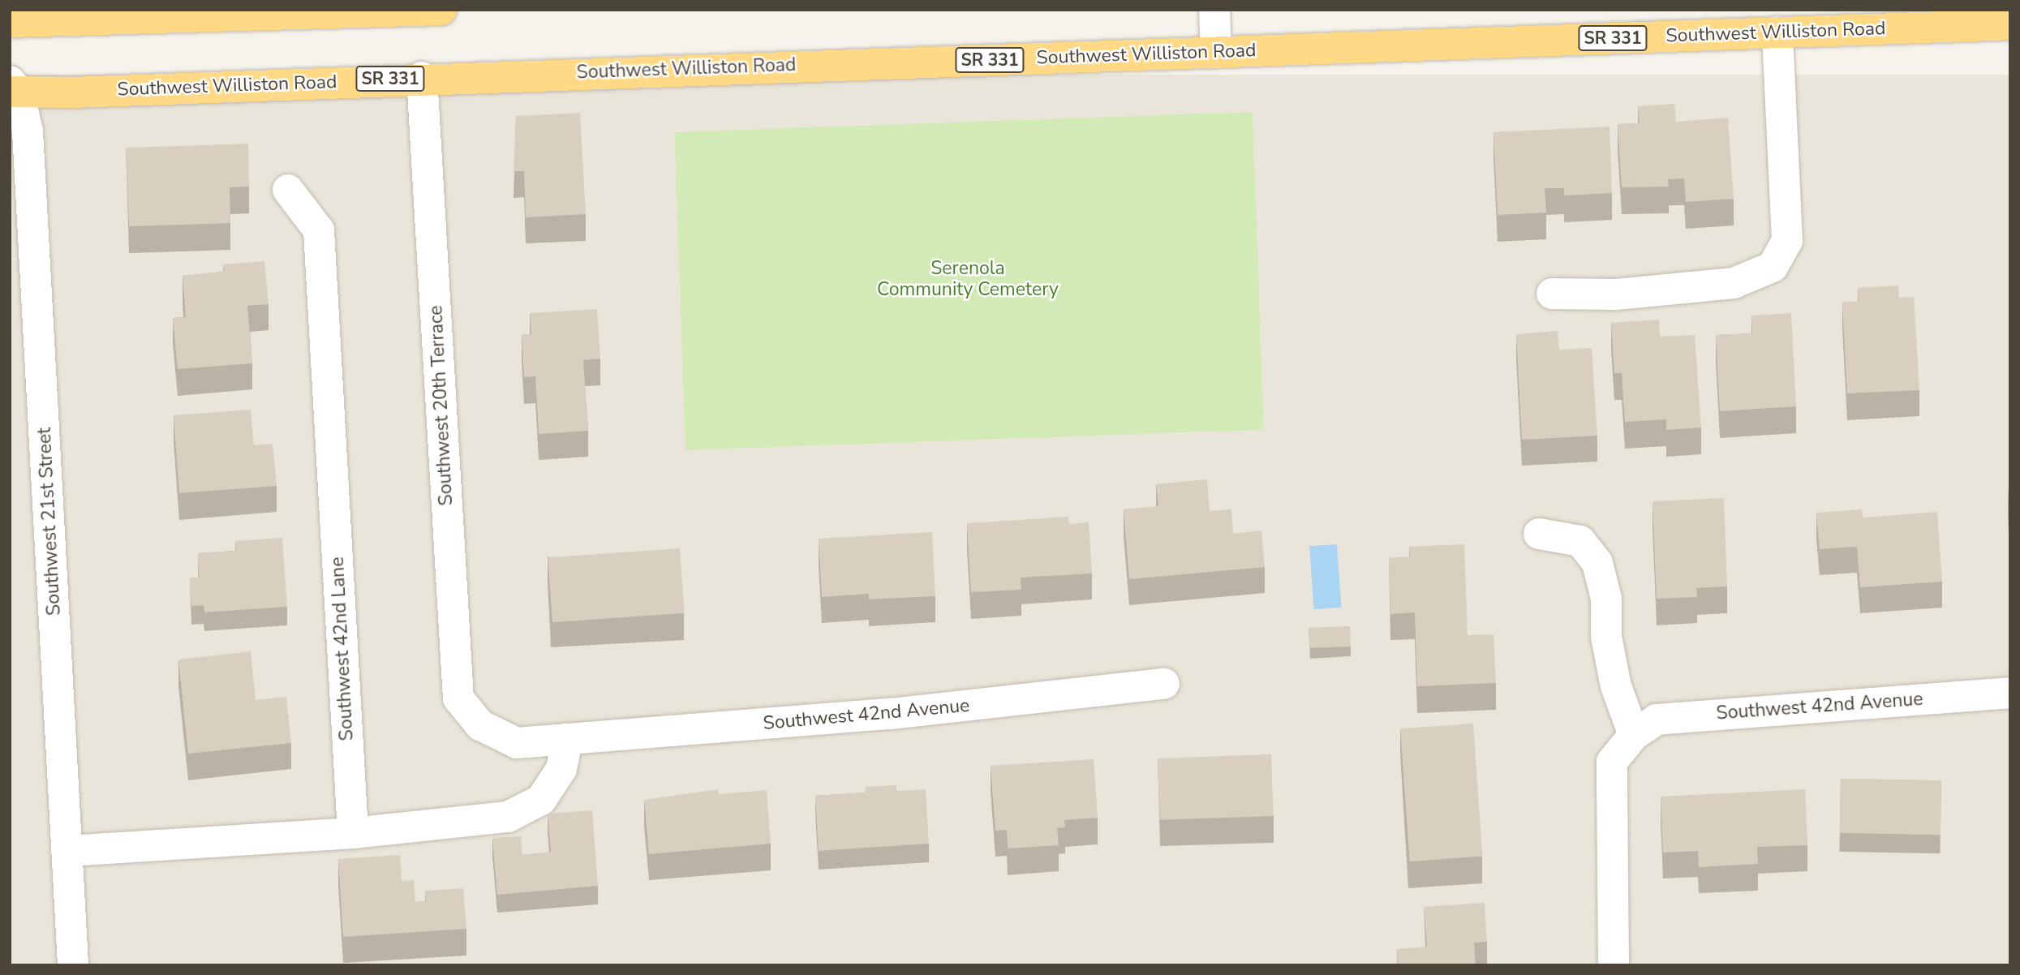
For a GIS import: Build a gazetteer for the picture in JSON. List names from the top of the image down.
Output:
{
  "streets": {
    "highway": ["Southwest Williston Road", "SR 331"],
    "street": [
      "Southwest 20th Terrace",
      "Southwest 21st Street",
      "Southwest 42nd Lane",
      "Southwest 42nd Avenue"
    ]
  },
  "crossings": [
    ["Southwest Williston Road", "Southwest 20th Terrace"],
    ["Southwest Williston Road", "Southwest 21st Street"],
    ["Southwest 20th Terrace", "Southwest 42nd Avenue"]
  ],
  "parks": ["Serenola Community Cemetery"]
}
